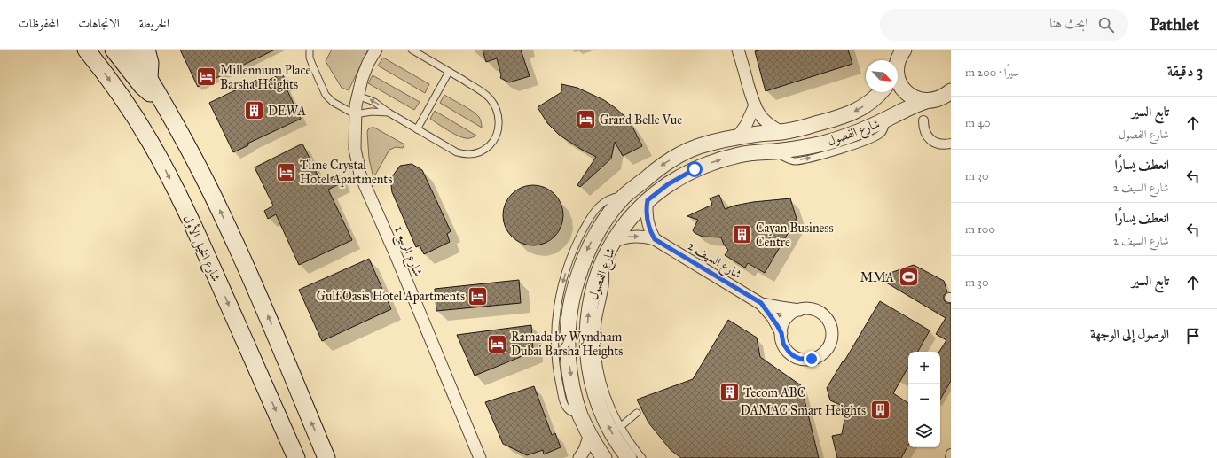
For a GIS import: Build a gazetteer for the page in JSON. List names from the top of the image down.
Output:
{
  "streets": {
    "main road": ["شارع الخيل الأول"],
    "street": ["شارع الفصول", "شارع الربيع 1", "شارع السيف 2"]
  },
  "crossings": [
    ["شارع الفصول", "شارع السيف 2"]
  ],
  "places": {
    "hotel": [
      "Millennium Place Barsha Heights",
      "Grand Belle Vue",
      "Time Crystal Hotel Apartments",
      "Gulf Oasis Hotel Apartments",
      "Ramada by Wyndham Dubai Barsha Heights"
    ],
    "building": [
      "DEWA",
      "Cayan Business Centre",
      "Tecom ABC",
      "DAMAC Smart Heights"
    ],
    "sports": ["MMA"]
  },
  "north": "bottom right",
  "page": {
    "header": "Pathlet",
    "search": "ابحث هنا",
    "nav": ["الخريطة", "الاتجاهات", "المحفوظات"],
    "heading": ["3 دقيقة", "سيرًا · 200 m"],
    "list": [
      ["تابع السير", "شارع الفصول", "40 m"],
      ["انعطف يسارًا", "شارع السيف 2", "30 m"],
      ["انعطف يسارًا", "شارع السيف 2", "100 m"],
      ["تابع السير", "30 m"],
      "الوصول إلى الوجهة"
    ],
    "map_buttons": ["+", "−"]
  }
}
